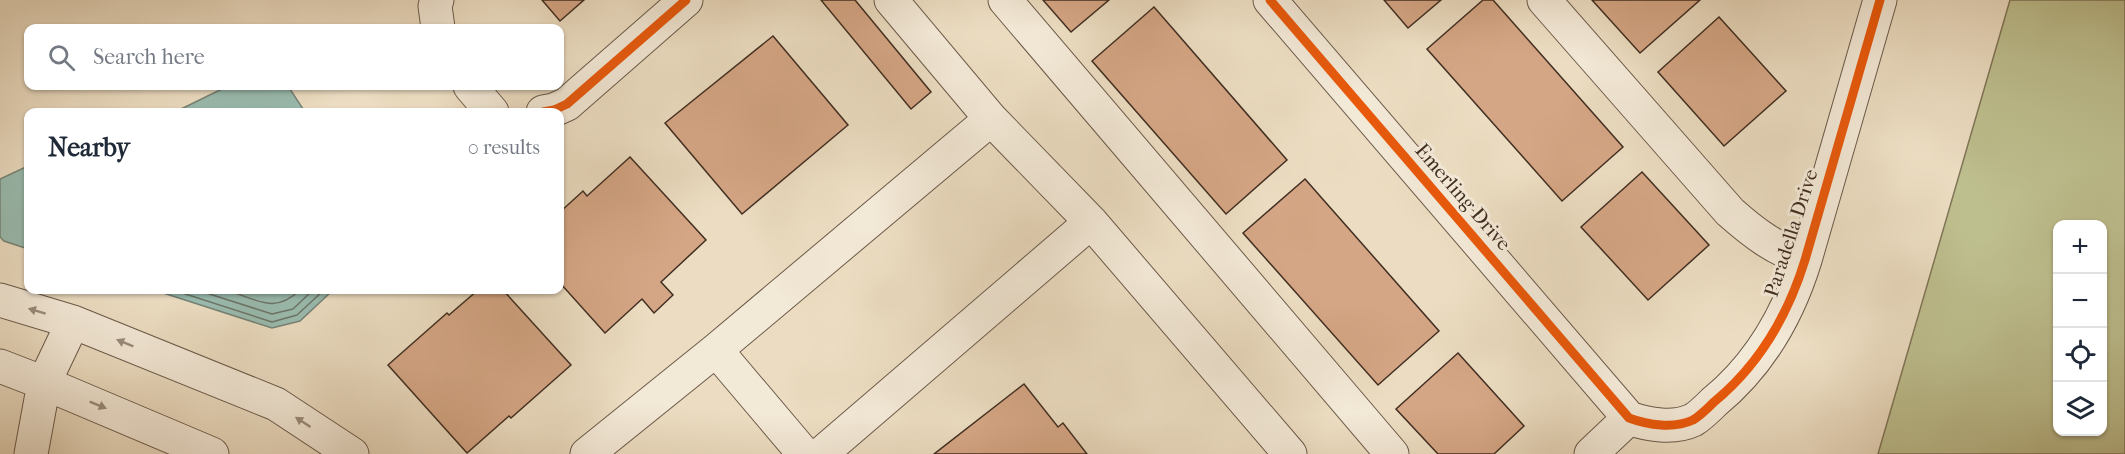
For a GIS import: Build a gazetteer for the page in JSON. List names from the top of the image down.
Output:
{
  "streets": {
    "street": ["Emerling Drive", "Paradella Drive"]
  },
  "crossings": [
    ["Emerling Drive", "Paradella Drive"]
  ],
  "page": {
    "search": "Search here",
    "heading": ["Nearby", "0 results"],
    "map_buttons": ["+", "−"]
  }
}
